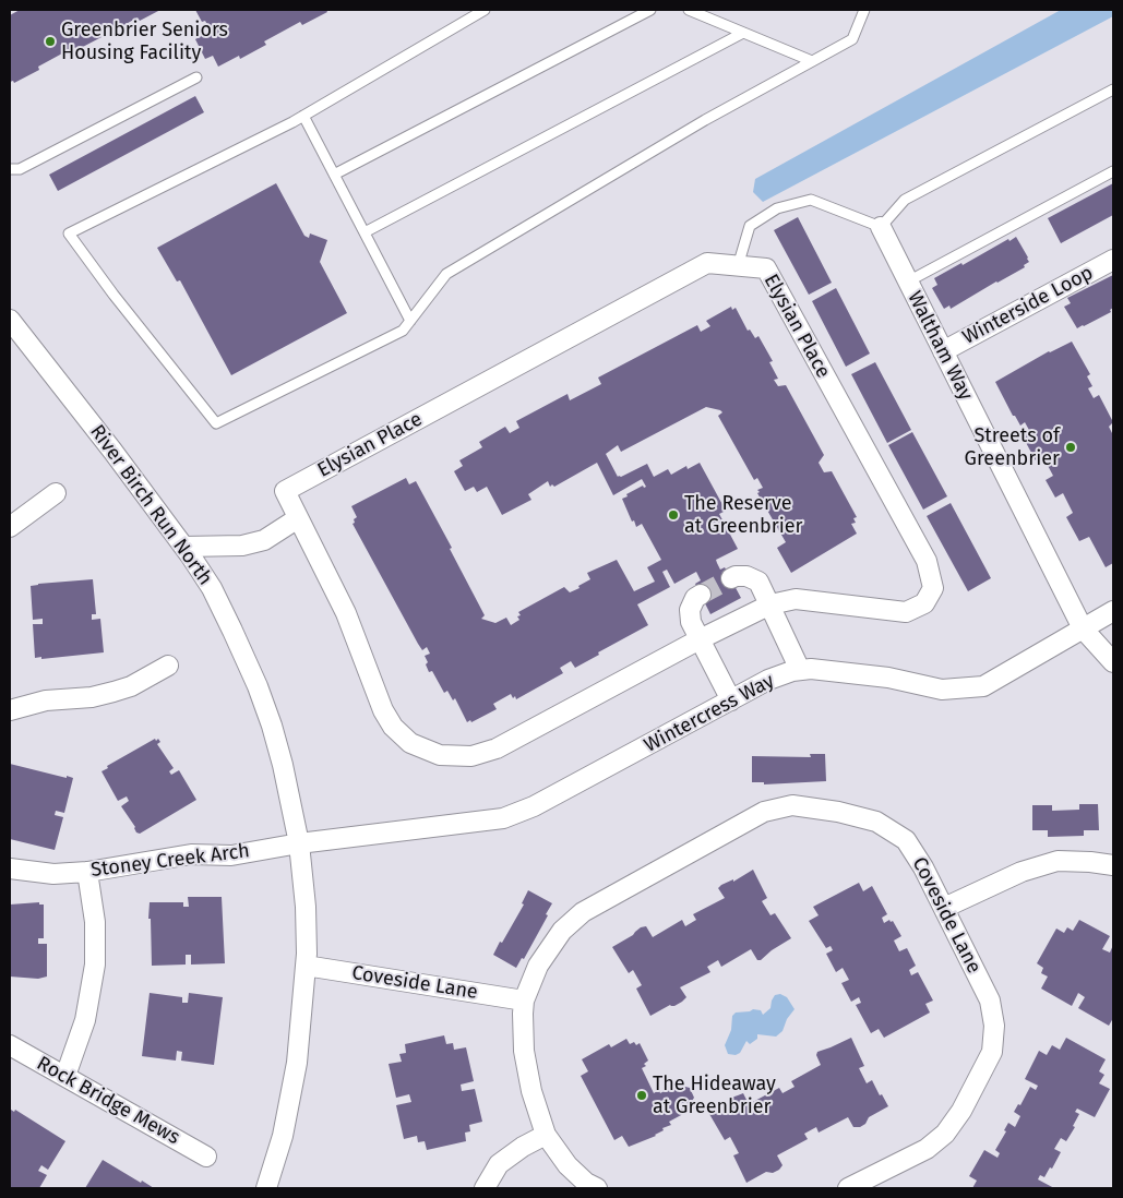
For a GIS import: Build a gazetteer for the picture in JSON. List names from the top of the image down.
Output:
{
  "streets": {
    "street": [
      "Winterside Loop",
      "Elysian Place",
      "Waltham Way",
      "River Birch Run North",
      "Wintercress Way",
      "Stoney Creek Arch",
      "Coveside Lane",
      "Rock Bridge Mews"
    ]
  },
  "crossings": [
    ["Winterside Loop", "Waltham Way"],
    ["Waltham Way", "Wintercress Way"],
    ["River Birch Run North", "Wintercress Way"],
    ["River Birch Run North", "Stoney Creek Arch"],
    ["River Birch Run North", "Coveside Lane"],
    ["Wintercress Way", "Stoney Creek Arch"]
  ],
  "places": [
    "Greenbrier Seniors Housing Facility",
    "Streets of Greenbrier",
    "The Reserve at Greenbrier",
    "The Hideaway at Greenbrier"
  ]
}
